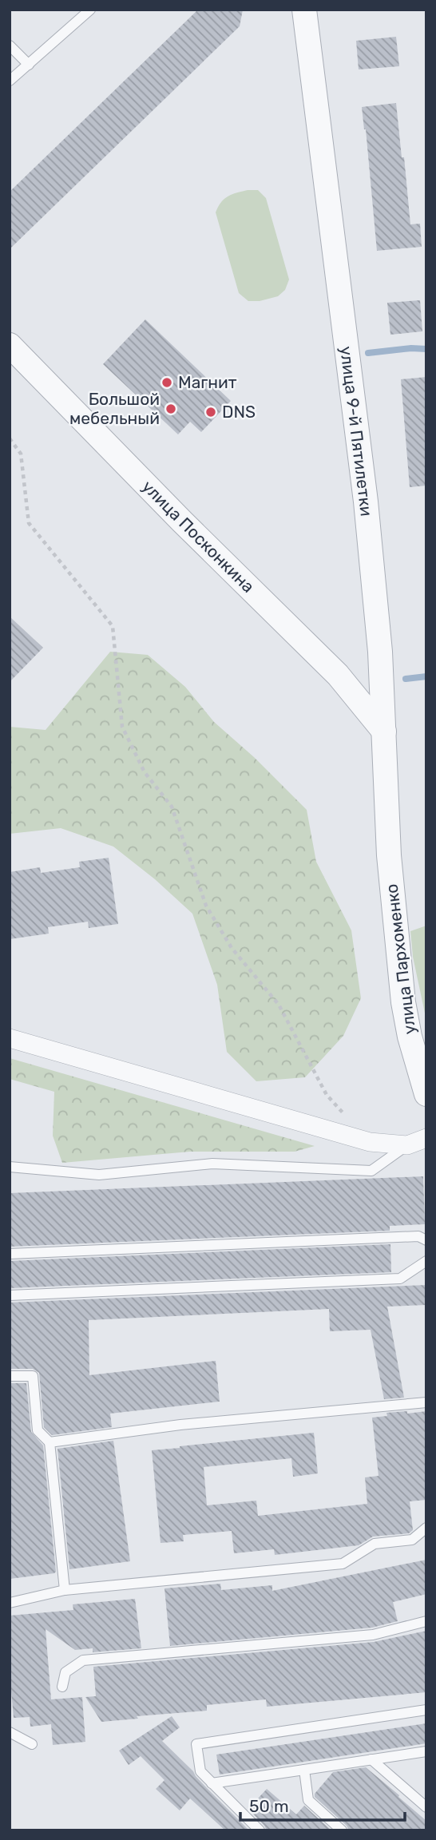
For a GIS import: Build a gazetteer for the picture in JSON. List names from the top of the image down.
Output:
{
  "streets": {
    "street": ["улица 9-й Пятилетки", "улица Посконкина", "улица Пархоменко"]
  },
  "crossings": [
    ["улица 9-й Пятилетки", "улица Посконкина"],
    ["улица 9-й Пятилетки", "улица Пархоменко"]
  ],
  "places": ["Магнит", "Большой мебельный", "DNS"],
  "scale_bar": "50 m"
}
